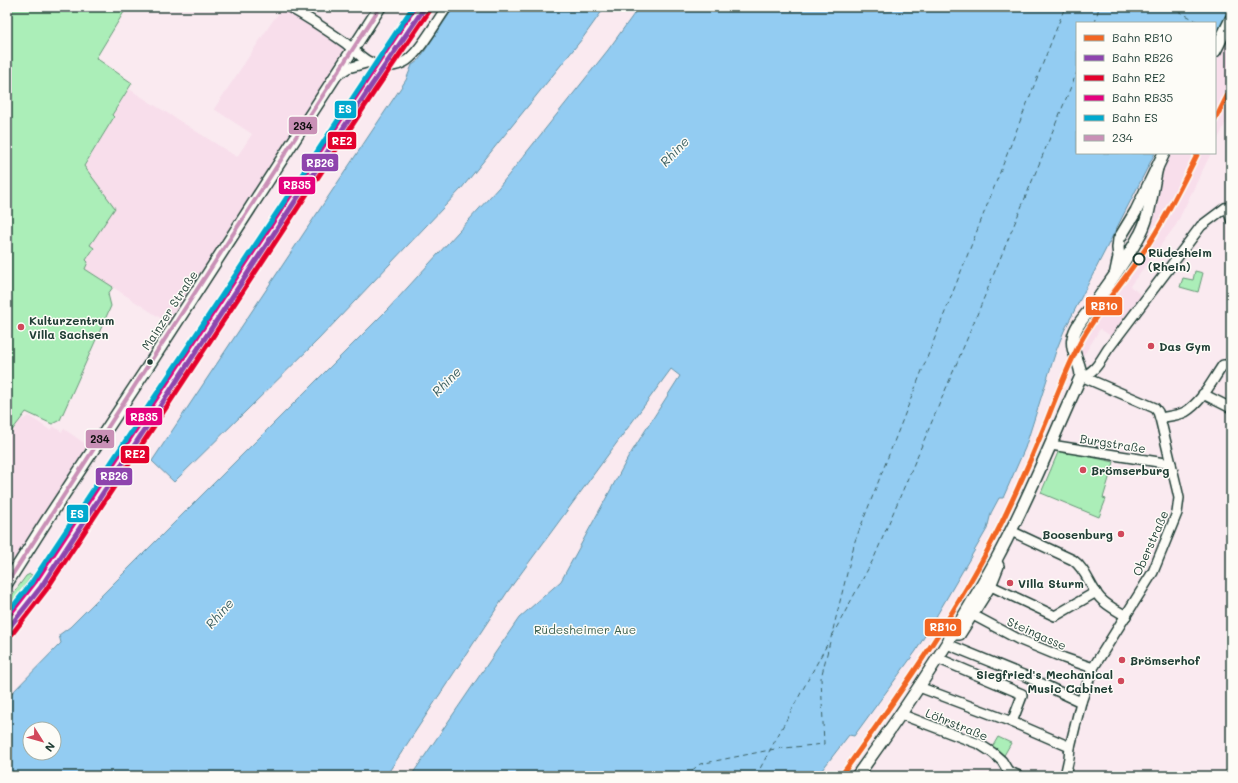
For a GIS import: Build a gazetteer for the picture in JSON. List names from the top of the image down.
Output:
{
  "streets": {
    "main road": ["Mainzer Straße"],
    "street": [
      "Burgstraße",
      "Oberstraße",
      "Steingasse",
      "Löhrstraße"
    ]
  },
  "crossings": [
    ["Burgstraße", "Oberstraße"],
    ["Oberstraße", "Steingasse"]
  ],
  "water": ["Rhine"],
  "parks": ["Rüdesheimer Aue"],
  "places": [
    "Rüdesheim (Rhein)",
    "Kulturzentrum Villa Sachsen",
    "Das Gym",
    "Brömserburg",
    "Boosenburg",
    "Villa Sturm",
    "Brömserhof",
    "Siegfried's Mechanical Music Cabinet"
  ],
  "lines": [
    "rail line RB26",
    "rail line RB35",
    "rail line ES",
    "transit line 234",
    "rail line RE2",
    "rail line RB10"
  ],
  "legend": [
    "Bahn RB10",
    "Bahn RB26",
    "Bahn RE2",
    "Bahn RB35",
    "Bahn ES",
    "234"
  ],
  "north": "bottom right"
}
